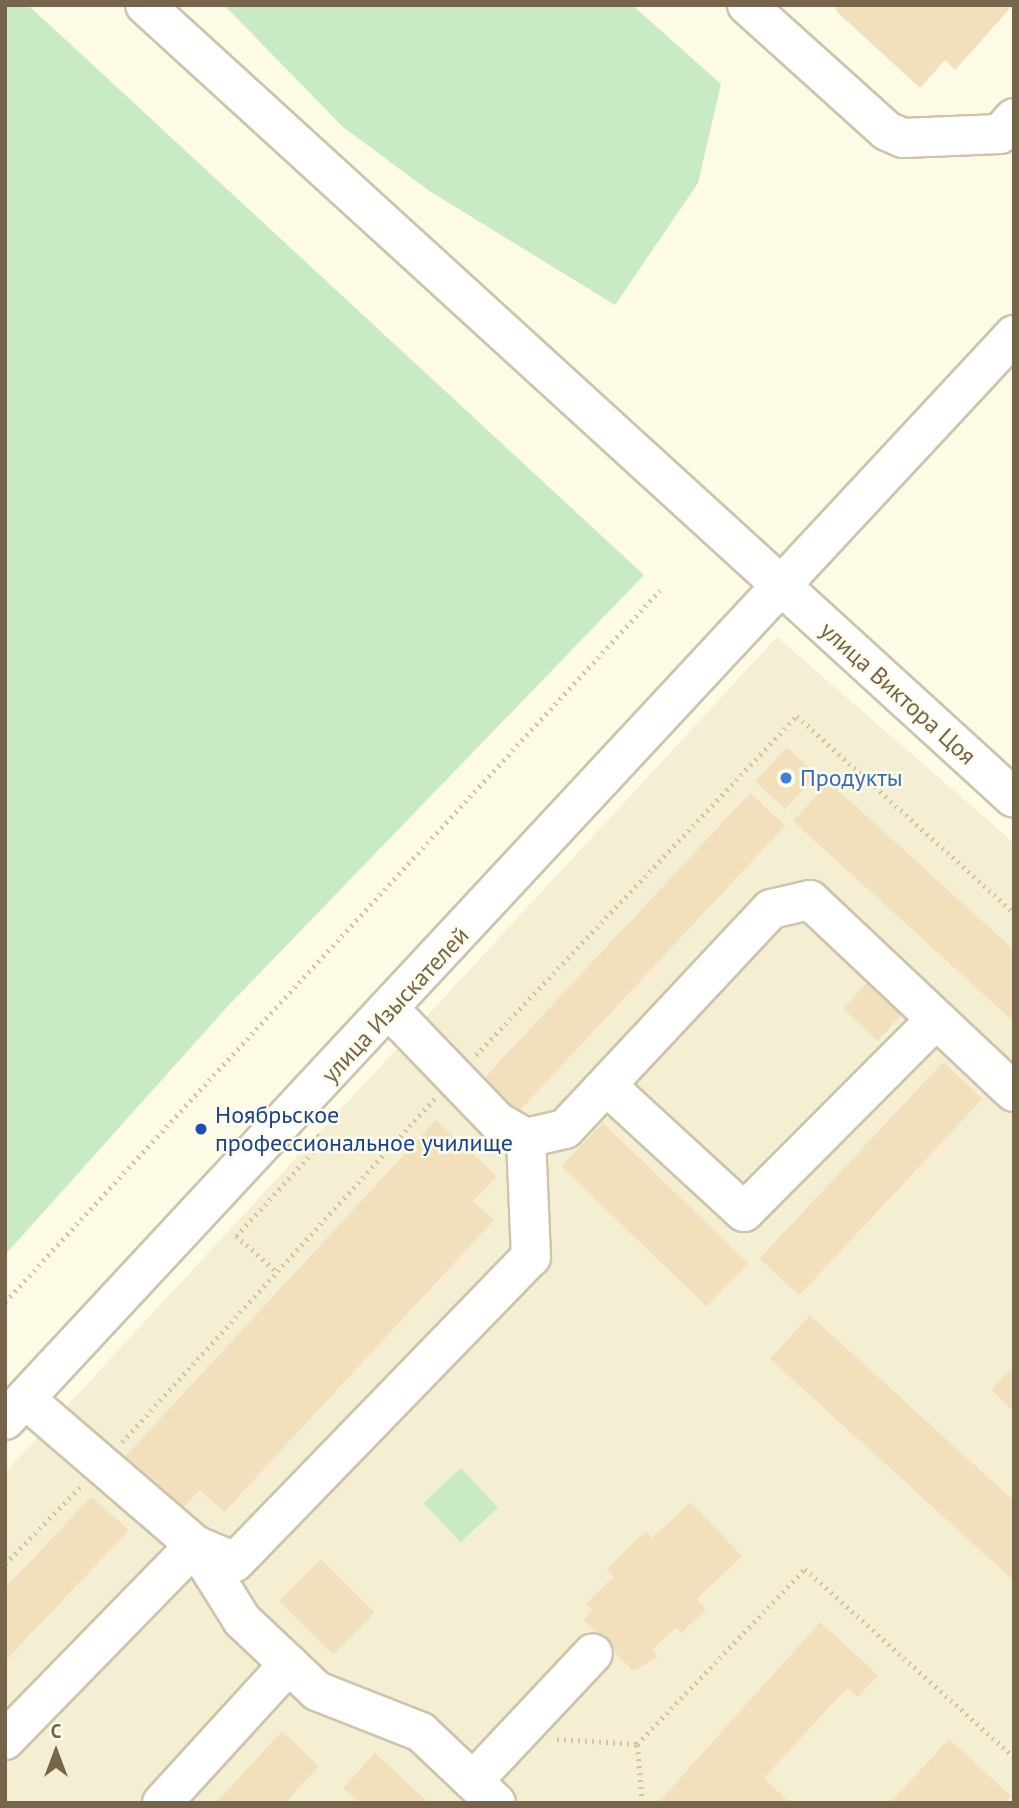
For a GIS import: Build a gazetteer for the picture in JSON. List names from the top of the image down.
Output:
{
  "streets": {
    "street": ["улица Виктора Цоя", "улица Изыскателей"]
  },
  "crossings": [
    ["улица Виктора Цоя", "улица Изыскателей"]
  ],
  "places": ["Продукты", "Ноябрьское профессиональное училище"],
  "north": "top"
}
